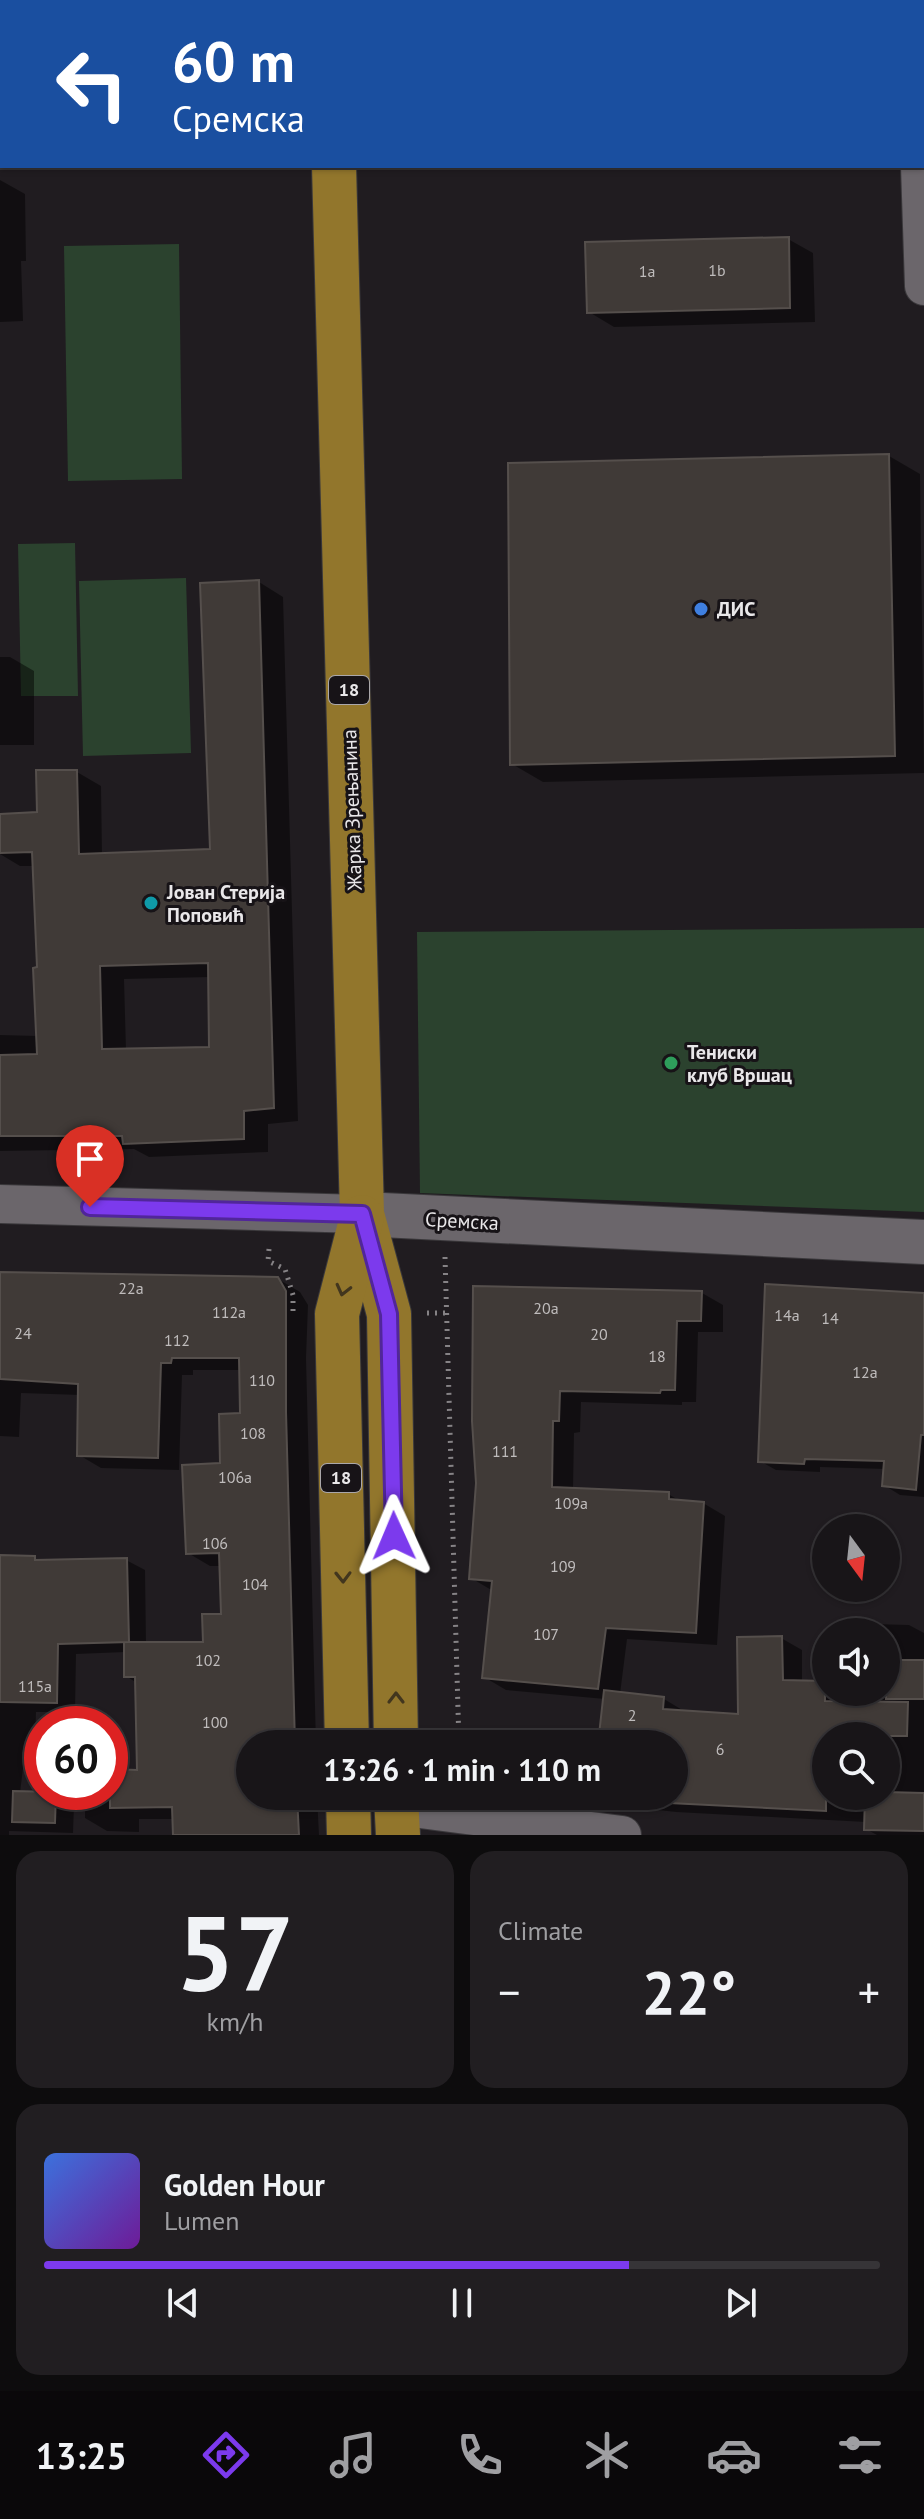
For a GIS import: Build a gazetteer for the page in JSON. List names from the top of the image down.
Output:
{
  "streets": {
    "main road": ["18", "Жарка Зрењанина"],
    "street": ["Сремска"]
  },
  "crossings": [
    ["Жарка Зрењанина", "Сремска"]
  ],
  "places": ["ДИС", "Јован Стерија Поповић", "Тениски клуб Вршац"],
  "house_numbers": [
    "1b",
    "1a",
    "22a",
    "20a",
    "112a",
    "14a",
    "14",
    "24",
    "20",
    "112",
    "18",
    "12a",
    "110",
    "108",
    "111",
    "106a",
    "109a",
    "106",
    "109",
    "104",
    "107",
    "102",
    "115a",
    "2",
    "100",
    "6"
  ],
  "north": "bottom",
  "page": {
    "turn": ["60 m", "Сремска"],
    "limit": "60",
    "trip": "13:26 · 1 min · 110 m",
    "tile": [
      ["57", "km/h"],
      "Climate"
    ],
    "heat": ["−", "22°", "+"],
    "song": ["Golden Hour", "Lumen"],
    "tabs": "13:25"
  }
}
